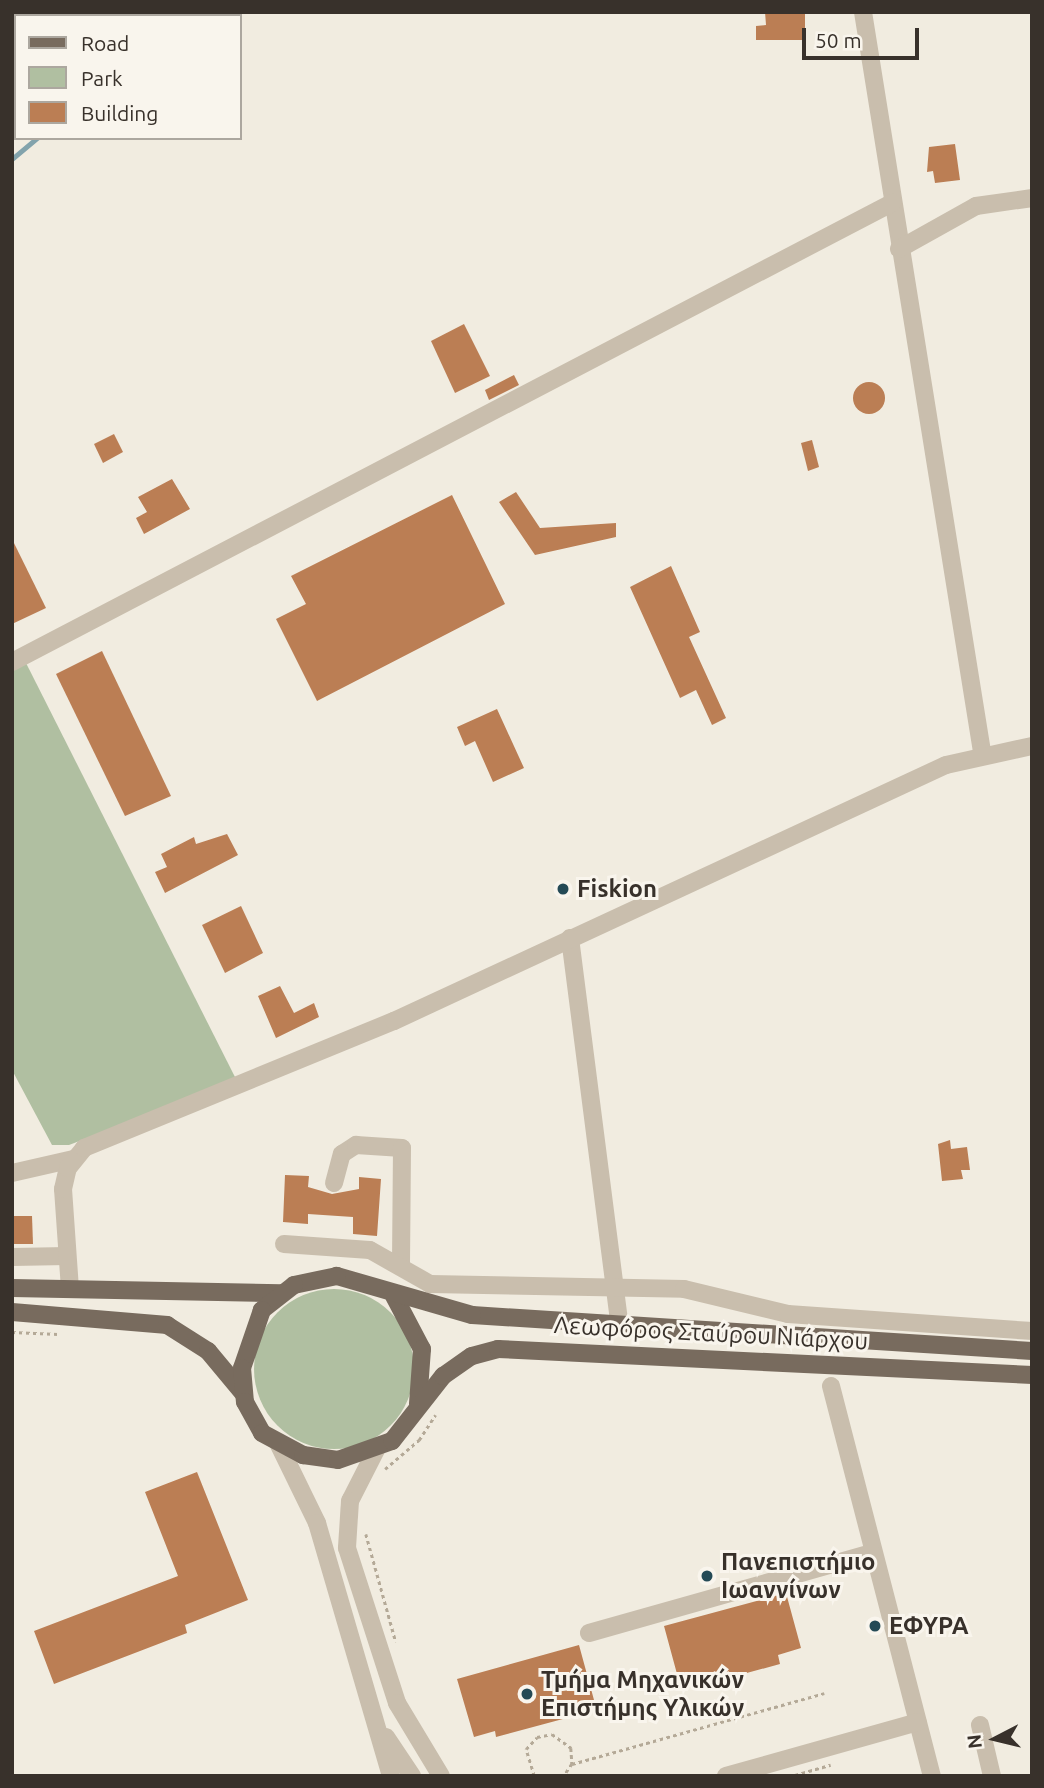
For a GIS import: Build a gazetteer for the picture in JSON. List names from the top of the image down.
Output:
{
  "streets": {
    "main road": ["Λεωφόρος Σταύρου Νιάρχου"]
  },
  "places": [
    "Fiskion",
    "Πανεπιστήμιο Ιωαννίνων",
    "ΕΦΥΡΑ",
    "Τμήμα Μηχανικών Επιστήμης Υλικών"
  ],
  "legend": ["Road", "Park", "Building"],
  "scale_bar": "50 m",
  "north": "left"
}
